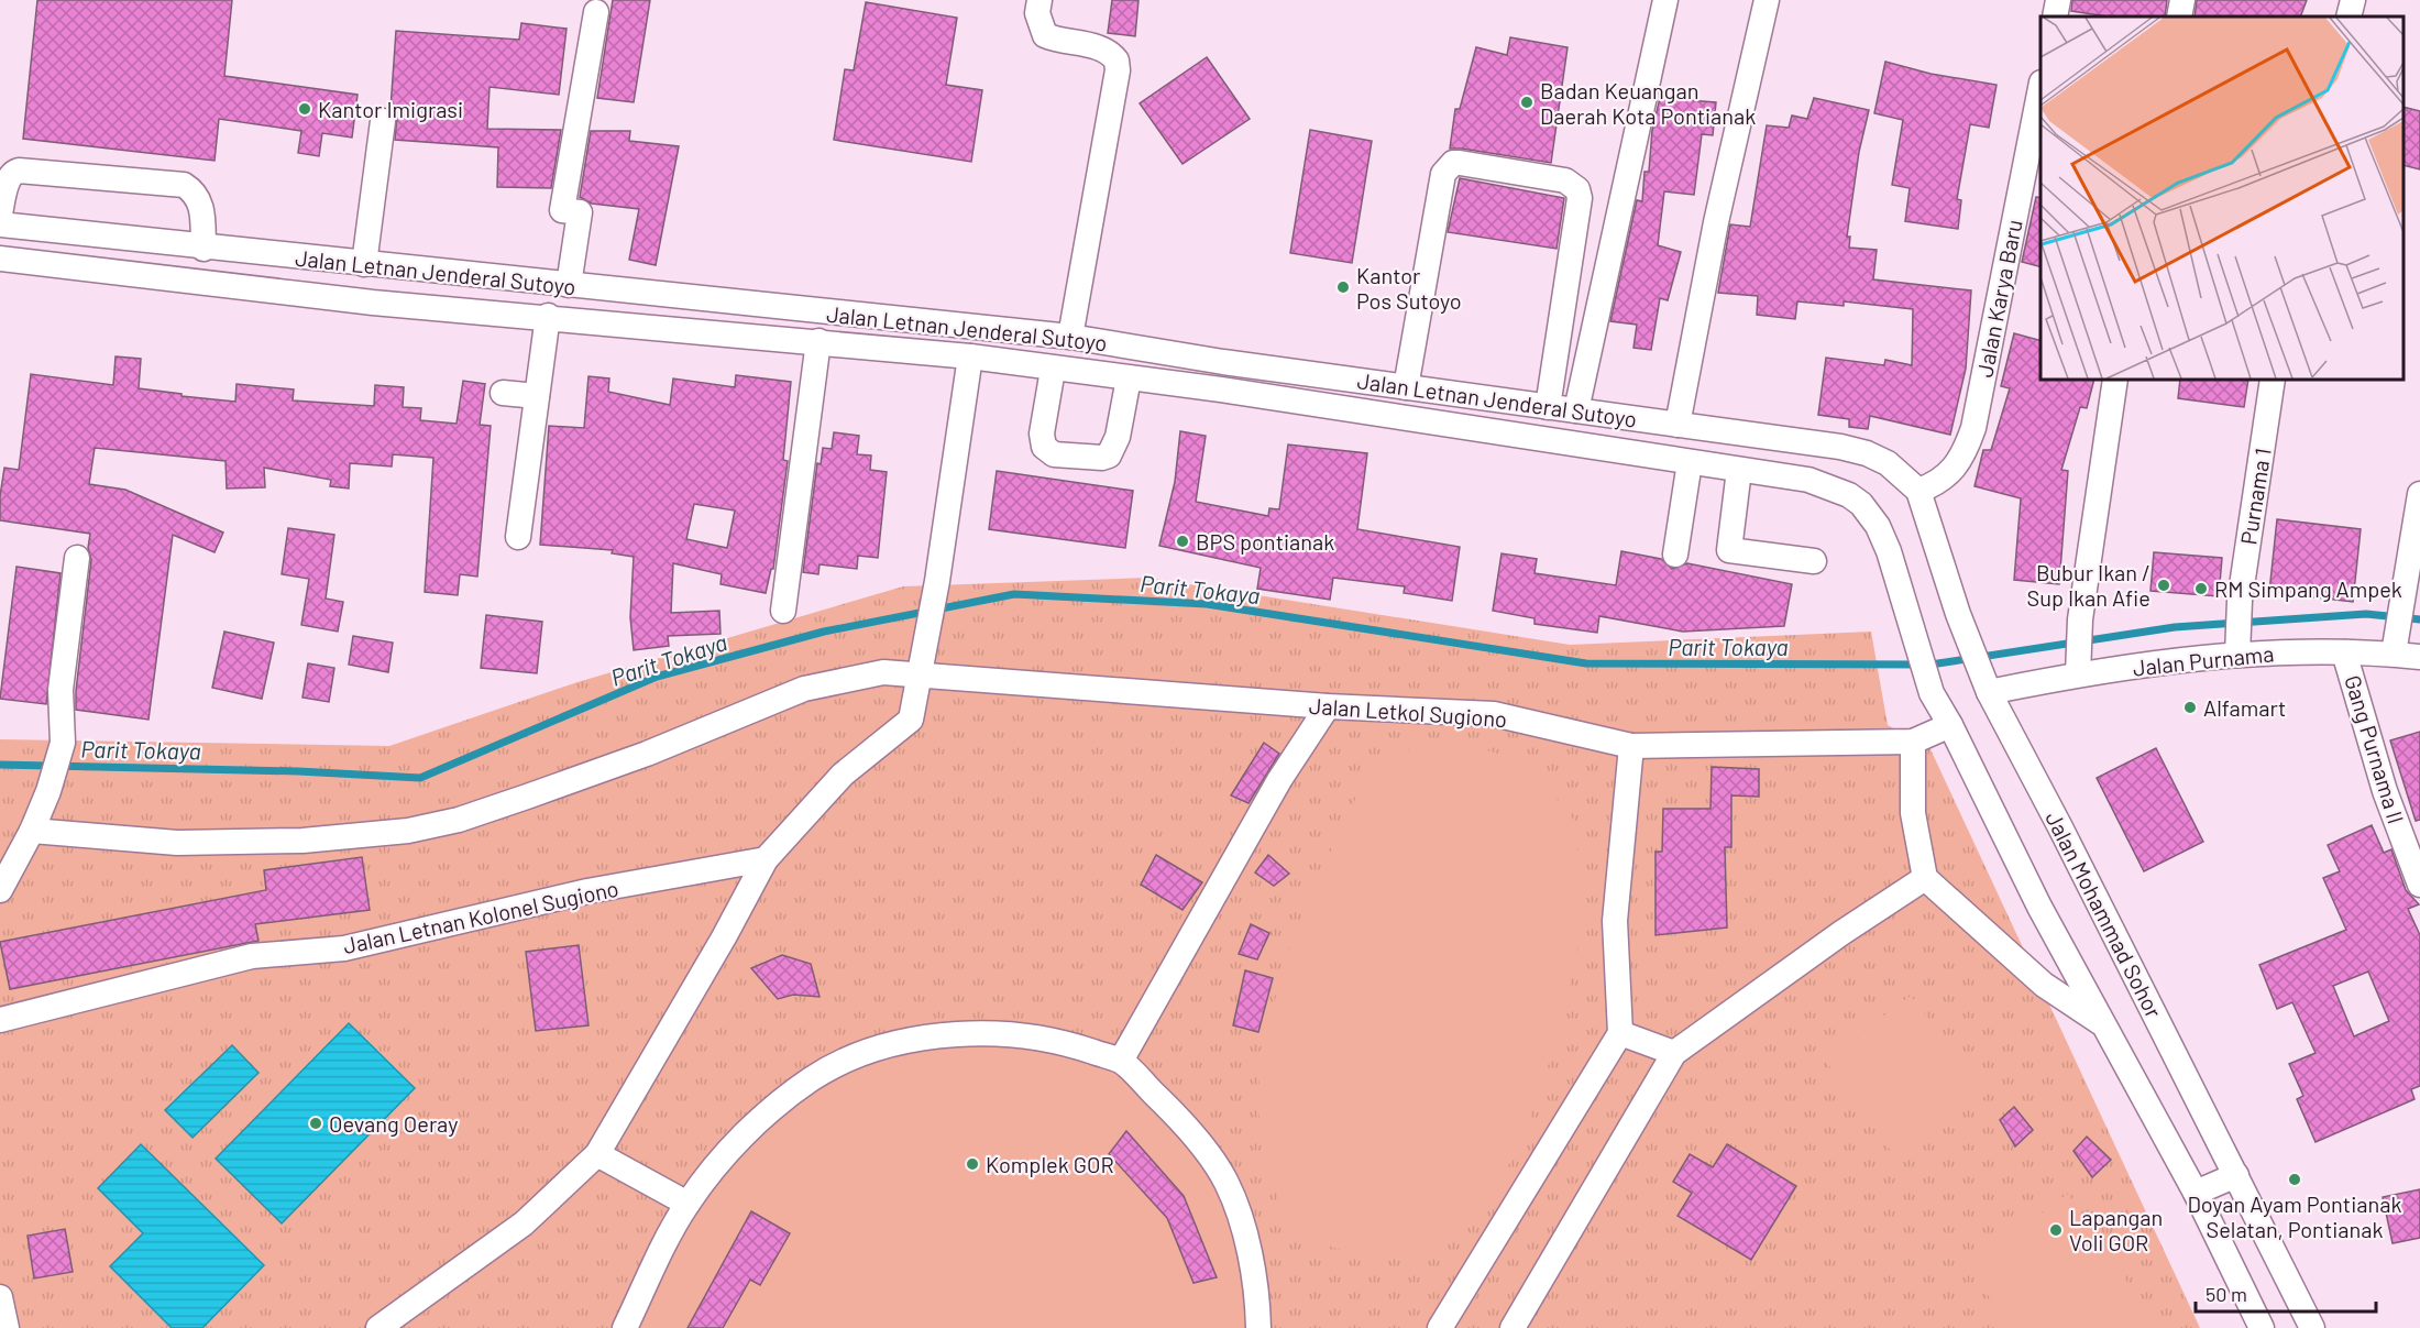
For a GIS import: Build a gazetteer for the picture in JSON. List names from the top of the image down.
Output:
{
  "streets": {
    "street": [
      "Jalan Letnan Jenderal Sutoyo",
      "Jalan Karya Baru",
      "Purnama 1",
      "Jalan Purnama",
      "Jalan Letkol Sugiono",
      "Gang Purnama II",
      "Jalan Mohammad Sohor",
      "Jalan Letnan Kolonel Sugiono"
    ]
  },
  "crossings": [
    ["Jalan Letnan Jenderal Sutoyo", "Jalan Karya Baru"],
    ["Jalan Letnan Jenderal Sutoyo", "Jalan Letkol Sugiono"],
    ["Jalan Letnan Jenderal Sutoyo", "Jalan Mohammad Sohor"],
    ["Jalan Karya Baru", "Jalan Mohammad Sohor"],
    ["Purnama 1", "Jalan Purnama"],
    ["Jalan Purnama", "Gang Purnama II"],
    ["Jalan Purnama", "Jalan Mohammad Sohor"]
  ],
  "water": ["Parit Tokaya"],
  "places": [
    "Badan Keuangan Daerah Kota Pontianak",
    "Kantor Imigrasi",
    "Kantor Pos Sutoyo",
    "BPS pontianak",
    "Bubur Ikan / Sup Ikan Afie",
    "RM Simpang Ampek",
    "Alfamart",
    "Oevang Oeray",
    "Komplek GOR",
    "Doyan Ayam Pontianak Selatan, Pontianak",
    "Lapangan Voli GOR"
  ],
  "scale_bar": "50 m"
}
